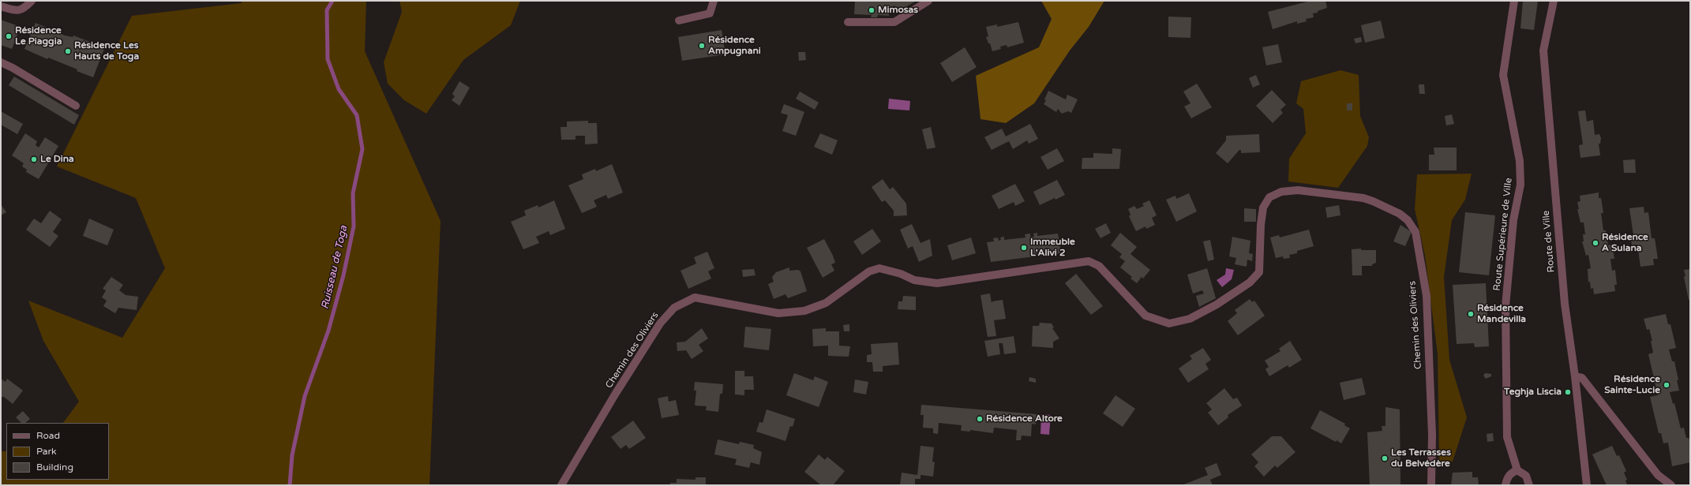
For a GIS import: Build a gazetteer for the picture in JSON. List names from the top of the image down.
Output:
{
  "streets": {
    "street": ["Route Supérieure de Ville", "Route de Ville", "Chemin des Oliviers"]
  },
  "water": ["Ruisseau de Toga"],
  "places": [
    "Mimosas",
    "Résidence Le Piaggia",
    "Résidence Ampugnani",
    "Résidence Les Hauts de Toga",
    "Le Dina",
    "Résidence A Sulana",
    "Immeuble L'Alivi 2",
    "Résidence Mandevilla",
    "Résidence Sainte-Lucie",
    "Teghja Liscia",
    "Résidence Altore",
    "Les Terrasses du Belvédère"
  ],
  "legend": ["Road", "Park", "Building"]
}
